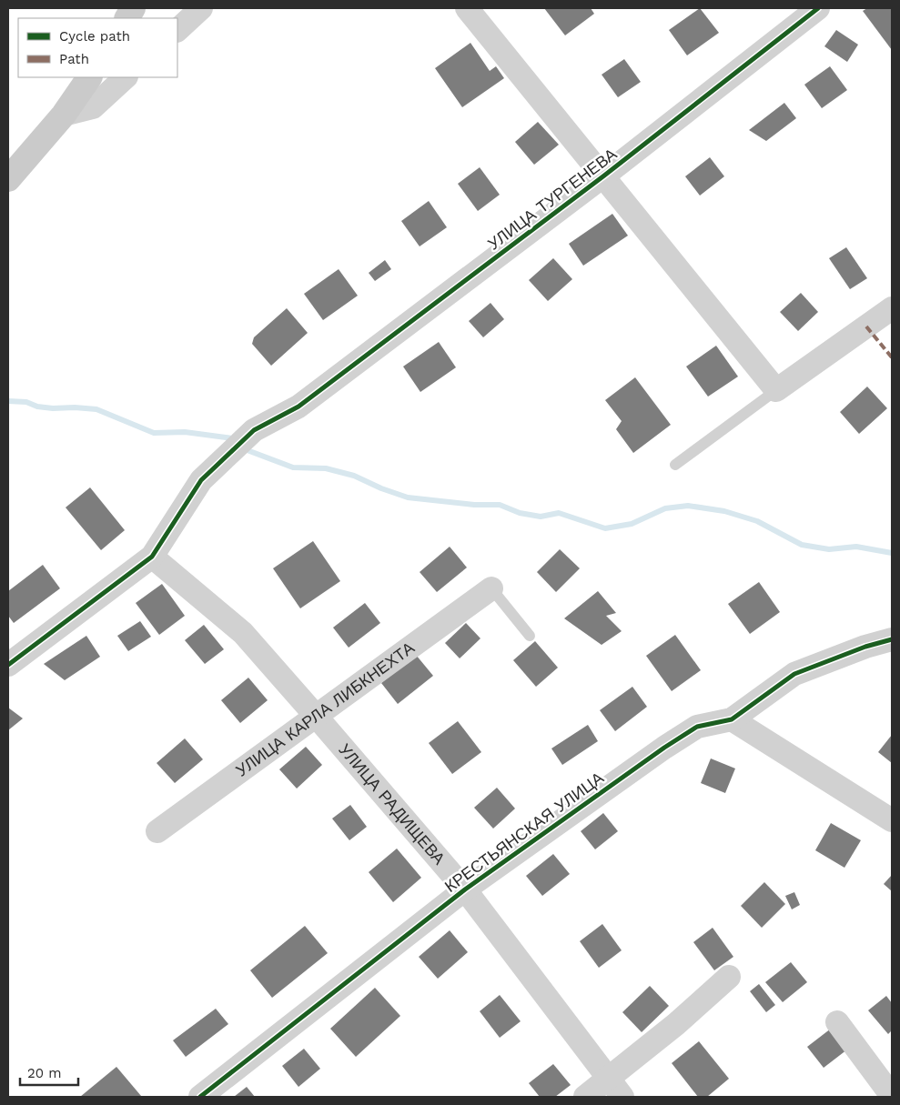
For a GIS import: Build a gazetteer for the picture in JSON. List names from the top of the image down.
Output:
{
  "streets": {
    "street": [
      "УЛИЦА ТУРГЕНЕВА",
      "УЛИЦА КАРЛА ЛИБКНЕХТА",
      "УЛИЦА РАДИЩЕВА",
      "КРЕСТЬЯНСКАЯ УЛИЦА"
    ]
  },
  "crossings": [
    ["УЛИЦА ТУРГЕНЕВА", "УЛИЦА РАДИЩЕВА"],
    ["УЛИЦА КАРЛА ЛИБКНЕХТА", "УЛИЦА РАДИЩЕВА"],
    ["УЛИЦА РАДИЩЕВА", "КРЕСТЬЯНСКАЯ УЛИЦА"]
  ],
  "legend": ["Cycle path", "Path"],
  "scale_bar": "20 m"
}
